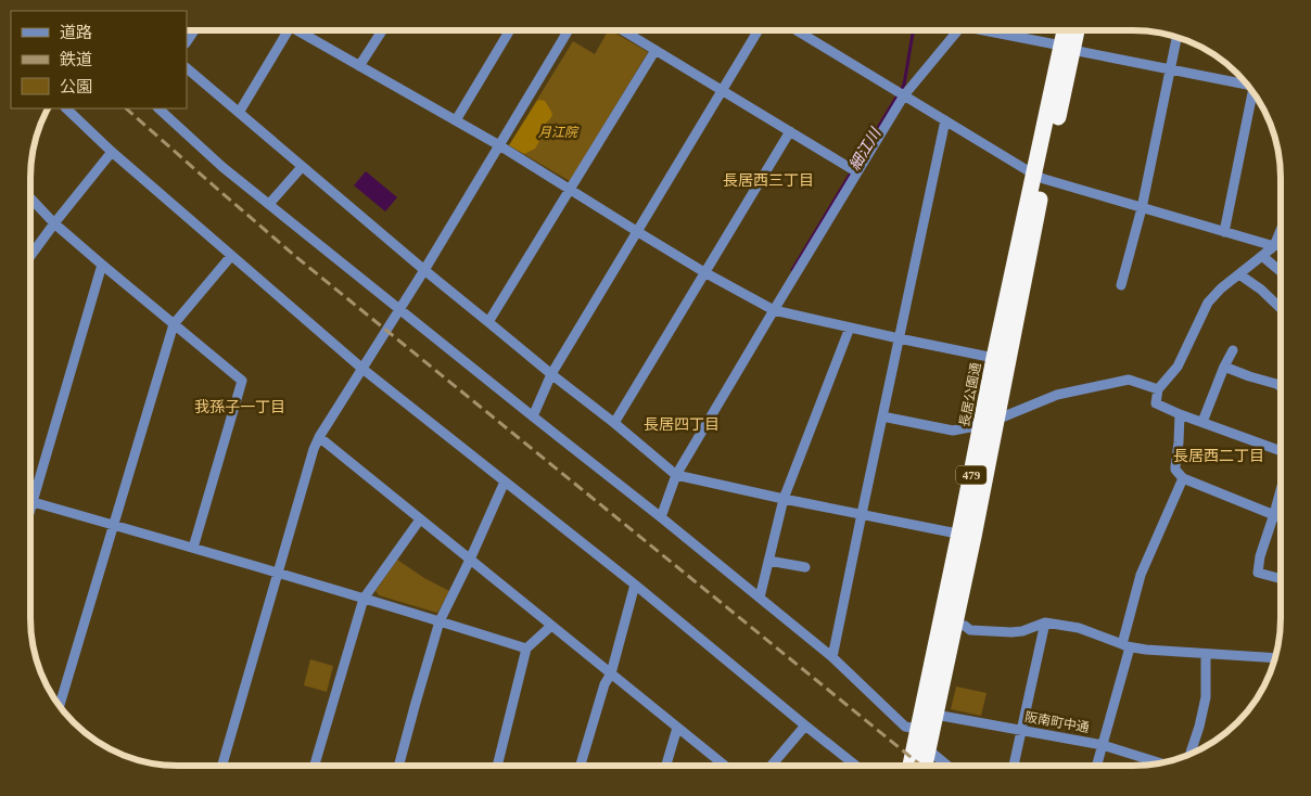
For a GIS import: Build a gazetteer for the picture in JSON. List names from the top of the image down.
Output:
{
  "streets": {
    "highway": ["長居公園通", "479"],
    "street": ["阪南町中通"]
  },
  "crossings": [
    ["長居公園通", "阪南町中通"]
  ],
  "districts": [
    "長居西三丁目",
    "我孫子一丁目",
    "長居四丁目",
    "長居西二丁目"
  ],
  "water": ["細江川"],
  "parks": ["月江院"],
  "legend": ["道路", "鉄道", "公園"]
}
